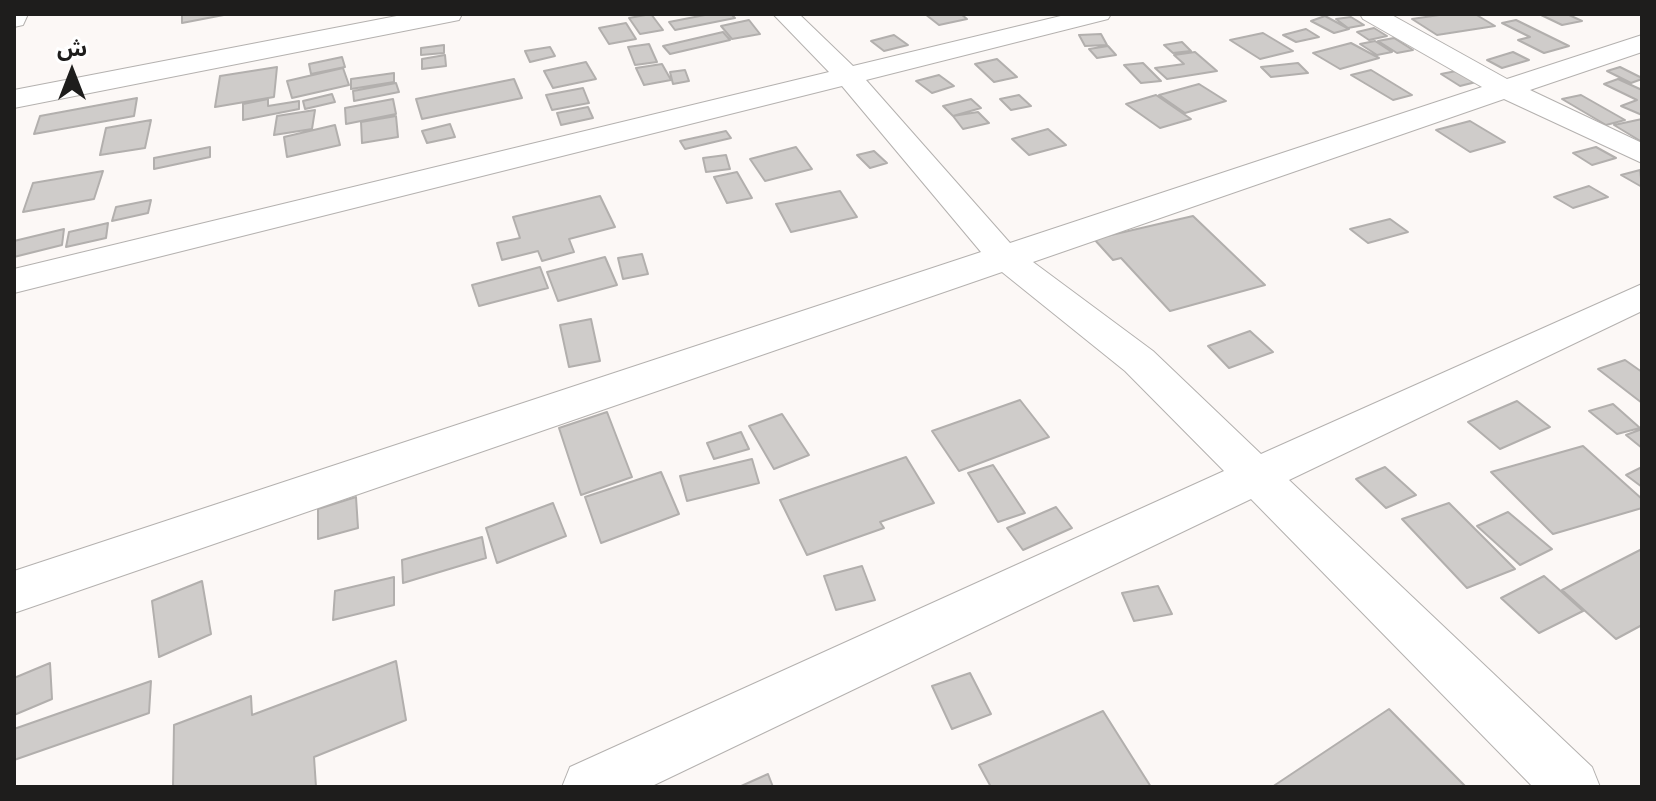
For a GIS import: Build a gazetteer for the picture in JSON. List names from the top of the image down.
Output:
{
  "north": "top"
}
